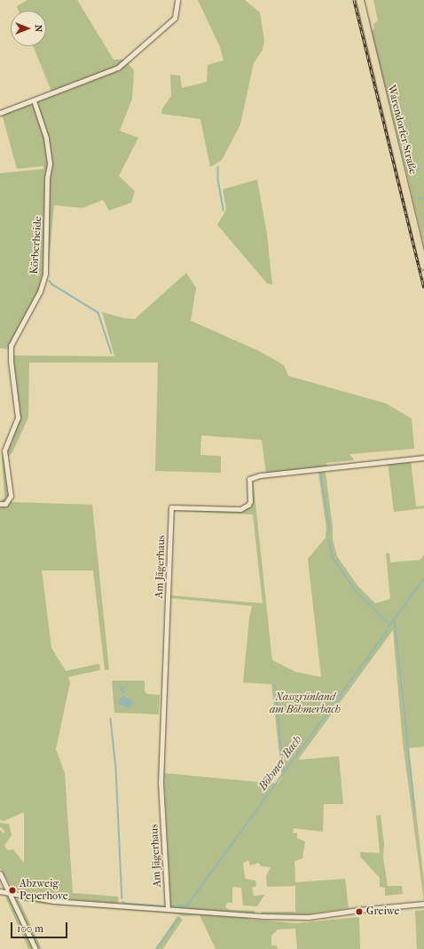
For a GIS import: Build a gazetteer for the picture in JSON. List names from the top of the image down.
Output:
{
  "streets": {
    "main road": ["Warendorfer Straße"],
    "street": ["Körberheide", "Am Jägerhaus"]
  },
  "water": ["Böhmer Bach"],
  "parks": ["Nassgrünland am Böhmerbach"],
  "places": ["Abzweig Peperhove", "Greiwe"],
  "scale_bar": "100 m",
  "north": "right"
}
